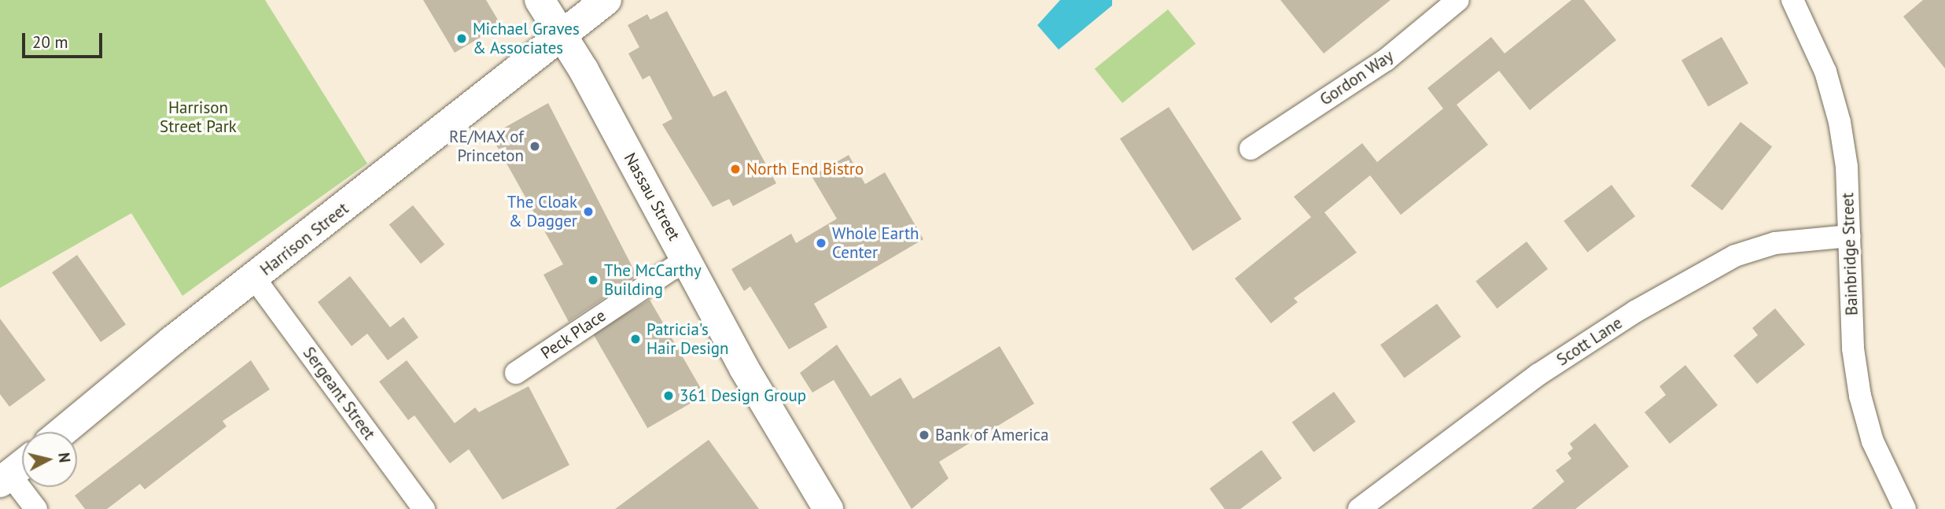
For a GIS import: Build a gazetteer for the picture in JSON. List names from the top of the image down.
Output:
{
  "streets": {
    "street": [
      "Gordon Way",
      "Nassau Street",
      "Harrison Street",
      "Bainbridge Street",
      "Peck Place",
      "Scott Lane",
      "Sergeant Street"
    ]
  },
  "crossings": [
    ["Nassau Street", "Harrison Street"],
    ["Nassau Street", "Peck Place"],
    ["Harrison Street", "Sergeant Street"],
    ["Bainbridge Street", "Scott Lane"]
  ],
  "parks": ["Harrison Street Park"],
  "places": [
    "Michael Graves & Associates",
    "RE/MAX of Princeton",
    "North End Bistro",
    "The Cloak & Dagger",
    "Whole Earth Center",
    "The McCarthy Building",
    "Patricia's Hair Design",
    "361 Design Group",
    "Bank of America"
  ],
  "scale_bar": "20 m",
  "north": "right"
}
